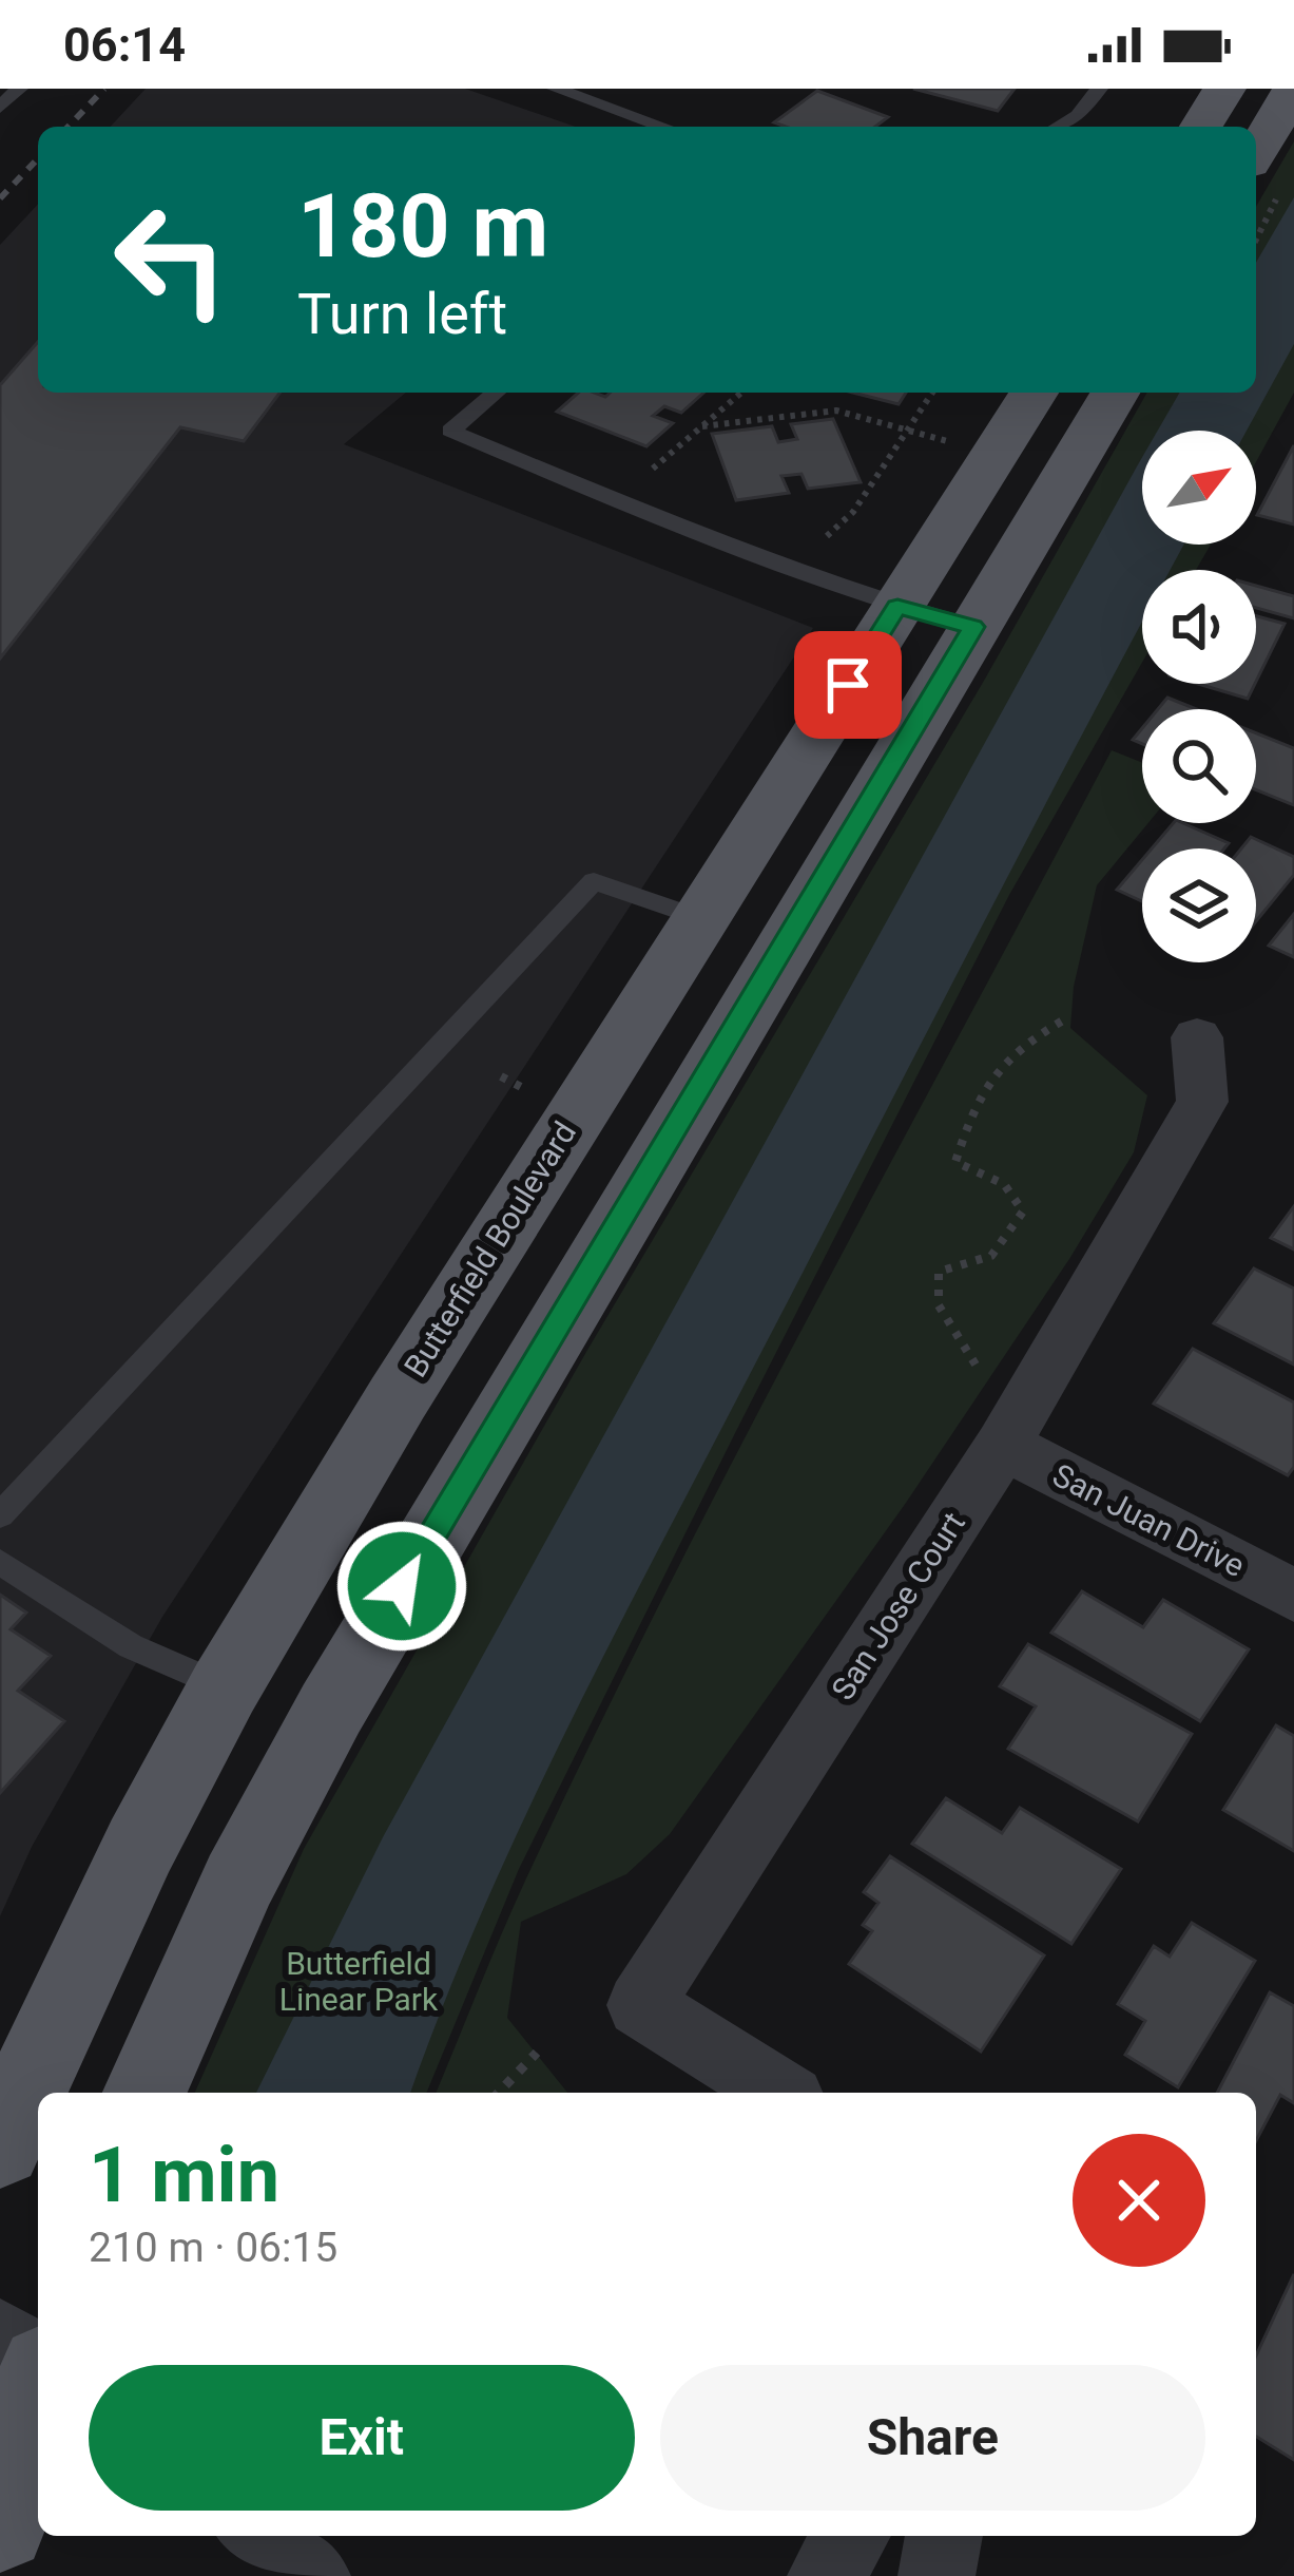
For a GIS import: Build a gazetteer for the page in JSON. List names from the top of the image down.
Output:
{
  "streets": {
    "main road": ["Butterfield Boulevard"],
    "street": ["San Juan Drive", "San Jose Court"]
  },
  "crossings": [
    ["San Juan Drive", "San Jose Court"]
  ],
  "parks": ["Butterfield Linear Park"],
  "north": "top right",
  "page": {
    "status": "06:14",
    "turn": ["180 m", "Turn left"],
    "heading": ["1 min", "210 m · 06:15"],
    "buttons": ["Exit", "Share"]
  }
}
